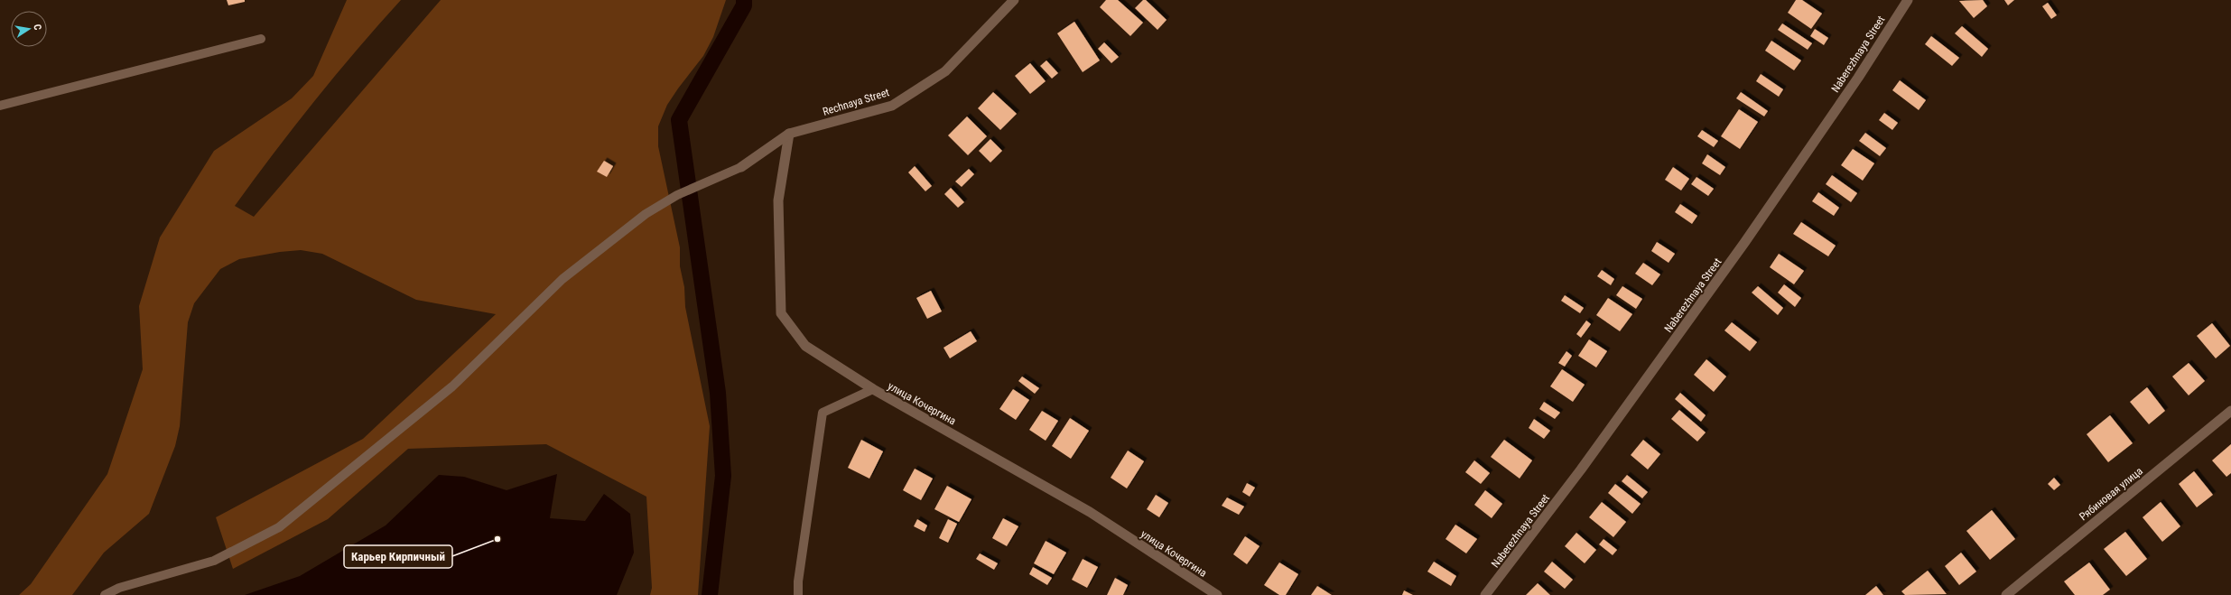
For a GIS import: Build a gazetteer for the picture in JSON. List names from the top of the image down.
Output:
{
  "streets": {
    "street": [
      "Naberezhnaya Street",
      "Rechnaya Street",
      "улица Кочергина",
      "Рябиновая улица"
    ]
  },
  "crossings": [
    ["Rechnaya Street", "улица Кочергина"]
  ],
  "places": ["Карьер Кирпичный"],
  "north": "right"
}
